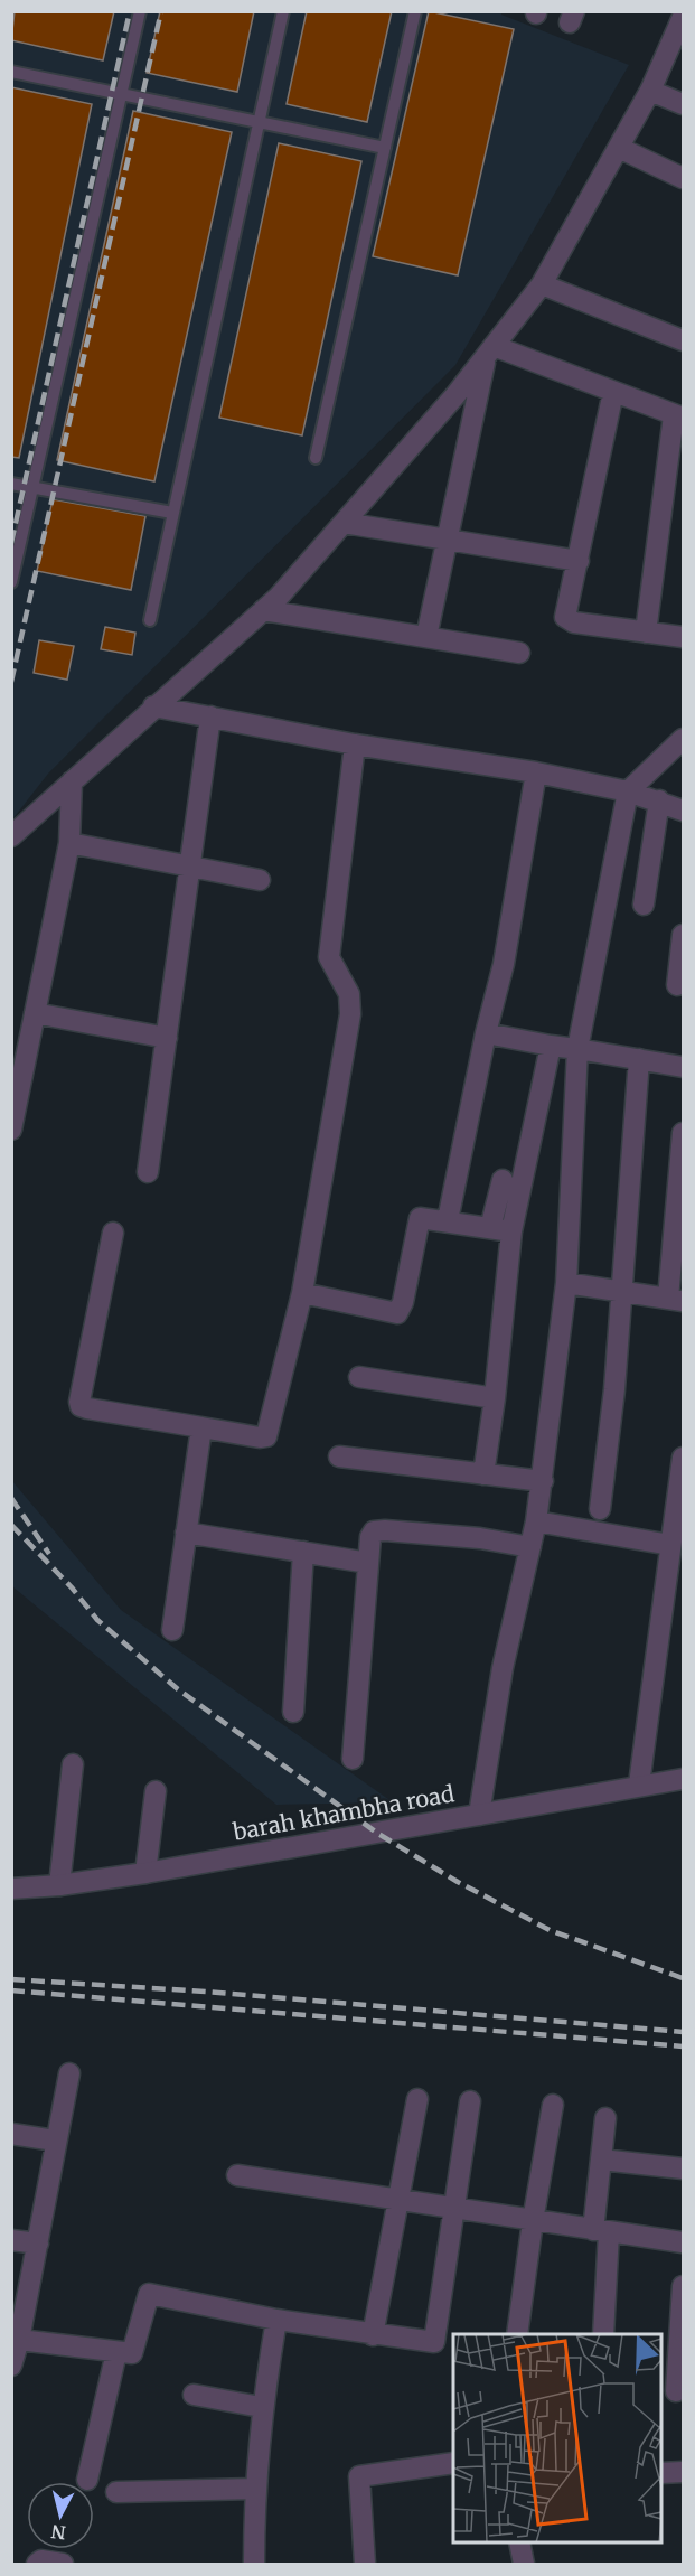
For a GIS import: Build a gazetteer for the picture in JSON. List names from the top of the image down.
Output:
{
  "streets": {
    "street": ["barah khambha road"]
  },
  "north": "bottom"
}
